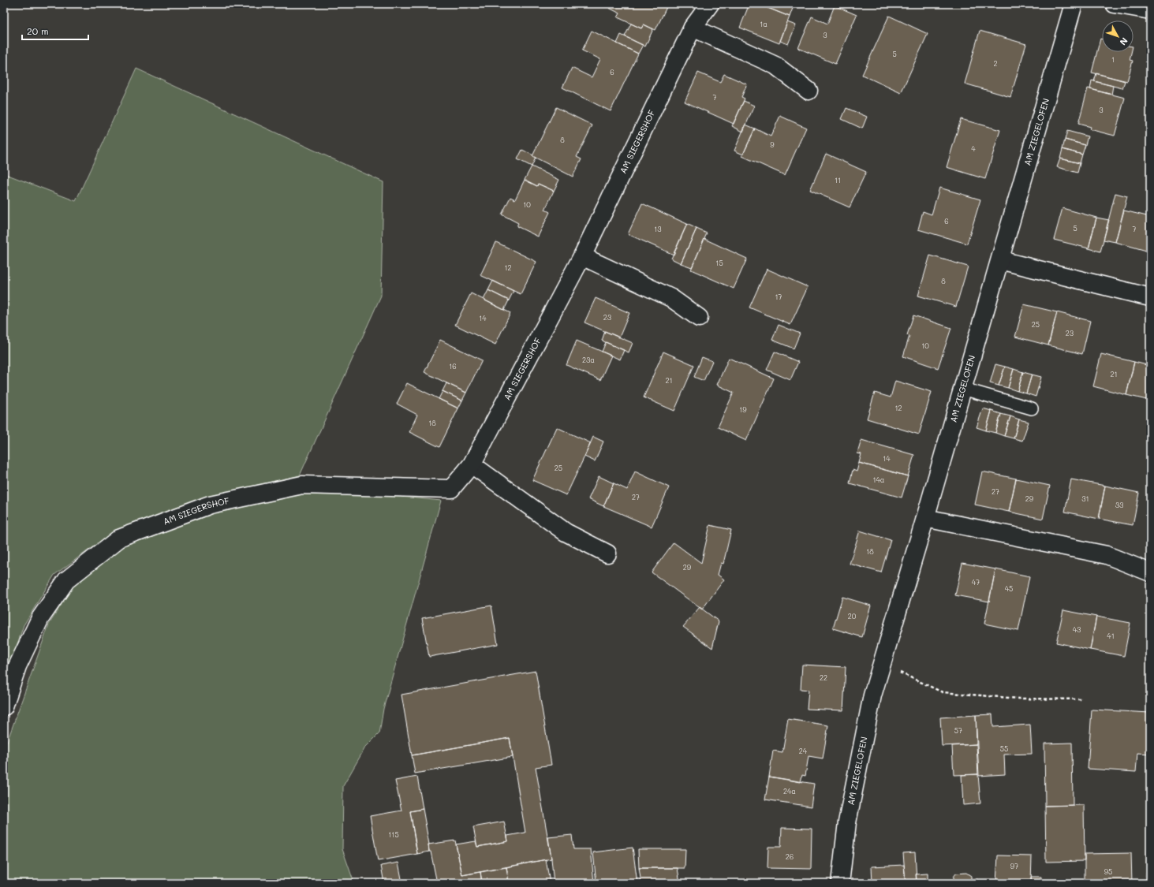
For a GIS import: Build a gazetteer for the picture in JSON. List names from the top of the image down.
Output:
{
  "streets": {
    "street": ["AM ZIEGELOFEN", "AM SIEGERSHOF"]
  },
  "house_numbers": [
    "1a",
    "3",
    "5",
    "1",
    "2",
    "6",
    "7",
    "3",
    "8",
    "9",
    "4",
    "11",
    "10",
    "6",
    "5",
    "13",
    "7",
    "15",
    "12",
    "8",
    "17",
    "23",
    "14",
    "25",
    "23",
    "10",
    "23a",
    "16",
    "21",
    "21",
    "12",
    "19",
    "18",
    "14",
    "25",
    "14a",
    "27",
    "27",
    "29",
    "31",
    "33",
    "18",
    "29",
    "47",
    "45",
    "20",
    "43",
    "41",
    "22",
    "57",
    "55",
    "24",
    "24a",
    "115",
    "26",
    "97",
    "95"
  ],
  "scale_bar": "20 m",
  "north": "bottom right"
}
